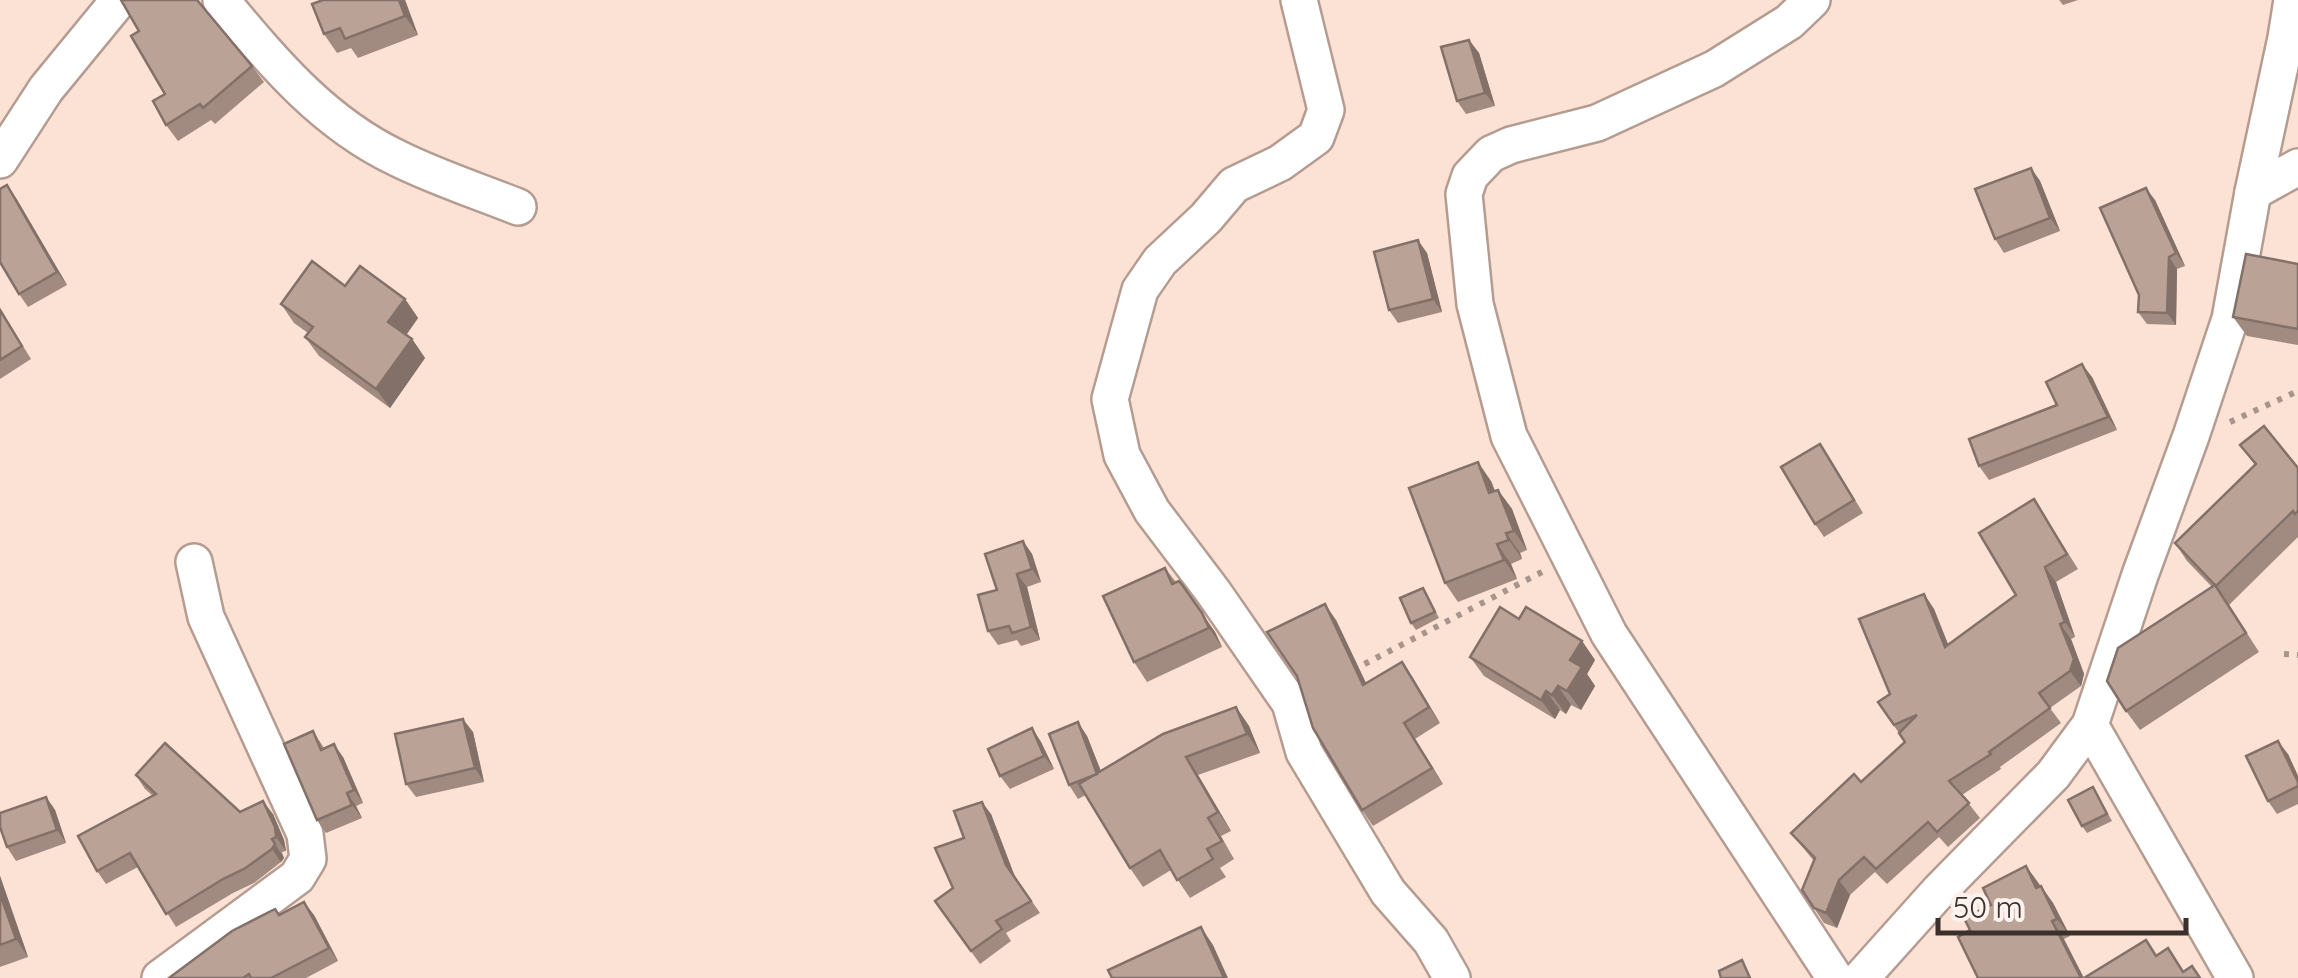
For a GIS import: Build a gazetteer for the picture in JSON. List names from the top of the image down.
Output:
{
  "scale_bar": "50 m"
}
